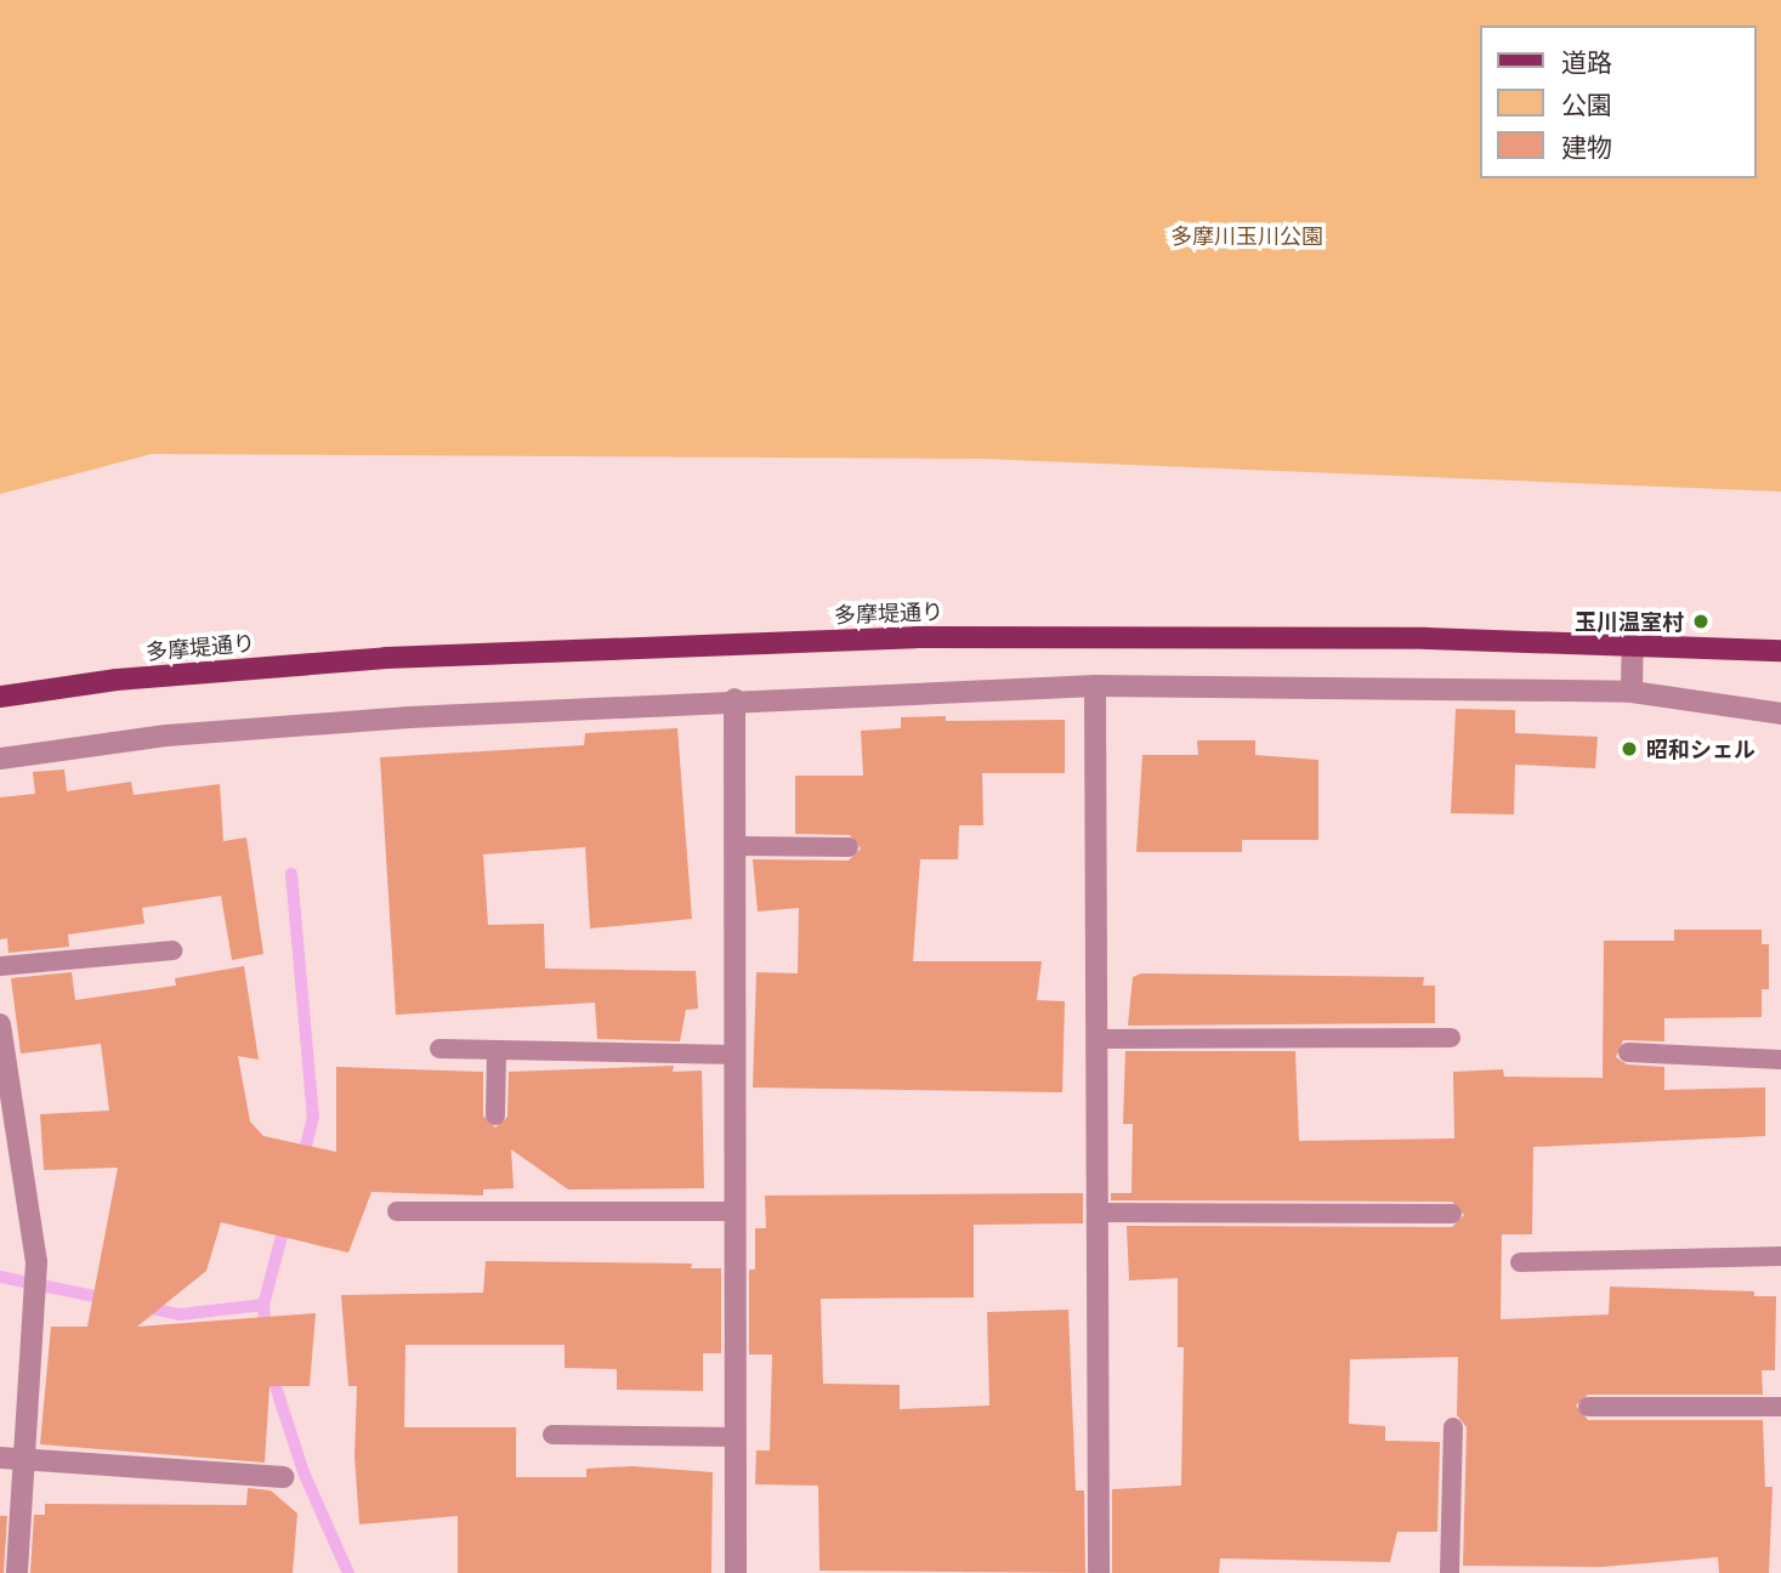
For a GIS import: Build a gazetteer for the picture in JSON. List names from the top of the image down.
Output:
{
  "streets": {
    "main road": ["多摩堤通り"]
  },
  "parks": ["多摩川玉川公園"],
  "places": ["玉川温室村", "昭和シェル"],
  "legend": ["道路", "公園", "建物"]
}
